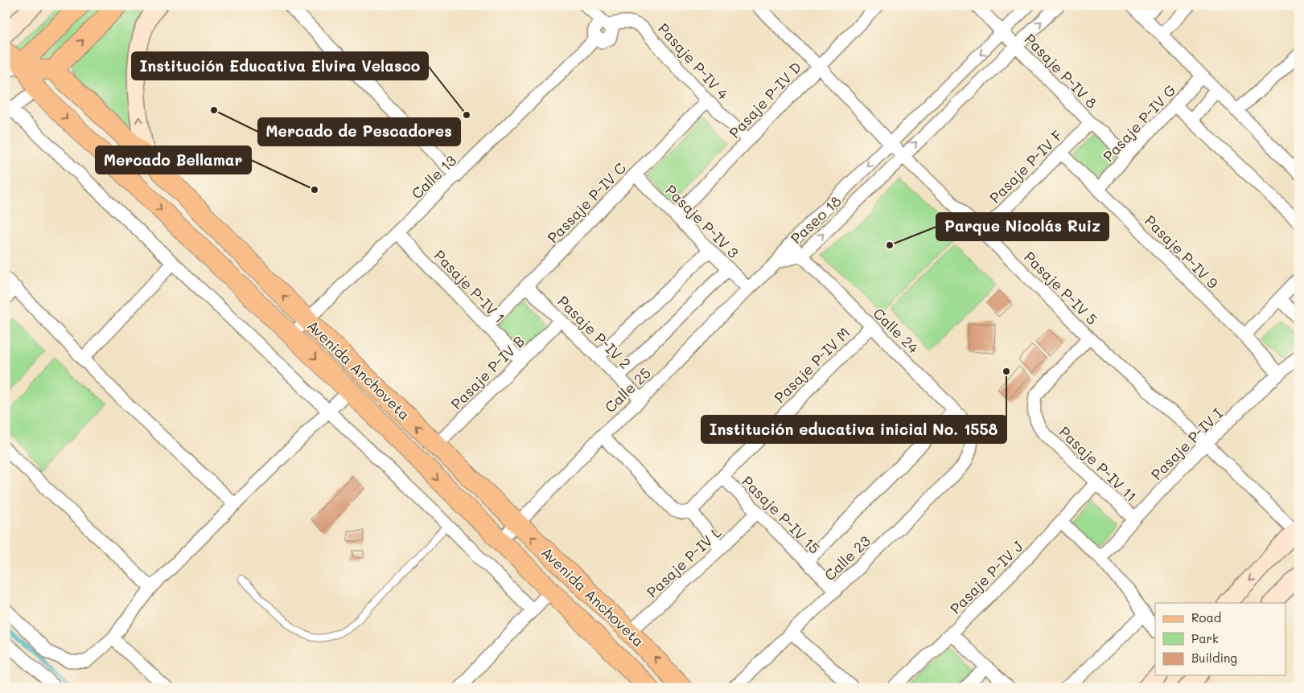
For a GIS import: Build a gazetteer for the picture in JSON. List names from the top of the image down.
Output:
{
  "streets": {
    "main road": ["Avenida Anchoveta"],
    "street": [
      "Pasaje P-IV 4",
      "Pasaje P-IV 8",
      "Pasaje P-IV D",
      "Pasaje P-IV G",
      "Pasaje P-IV F",
      "Calle 13",
      "Passaje P-IV C",
      "Paseo 18",
      "Pasaje P-IV 3",
      "Pasaje P-IV 9",
      "Pasaje P-IV 1",
      "Pasaje P-IV 5",
      "Calle 24",
      "Pasaje P-IV 2",
      "Pasaje P-IV M",
      "Pasaje P-IV B",
      "Calle 25",
      "Pasaje P-IV I",
      "Pasaje P-IV 11",
      "Pasaje P-IV 15",
      "Calle 23",
      "Pasaje P-IV L",
      "Pasaje P-IV J"
    ]
  },
  "crossings": [
    ["Pasaje P-IV 4", "Pasaje P-IV D"],
    ["Pasaje P-IV 4", "Calle 13"],
    ["Pasaje P-IV 4", "Passaje P-IV C"],
    ["Pasaje P-IV 8", "Pasaje P-IV G"],
    ["Pasaje P-IV 8", "Pasaje P-IV F"],
    ["Pasaje P-IV 8", "Paseo 18"],
    ["Pasaje P-IV D", "Pasaje P-IV 3"],
    ["Pasaje P-IV D", "Pasaje P-IV 5"],
    ["Pasaje P-IV G", "Pasaje P-IV 9"],
    ["Pasaje P-IV F", "Pasaje P-IV 9"],
    ["Pasaje P-IV F", "Pasaje P-IV 5"],
    ["Calle 13", "Pasaje P-IV 1"],
    ["Calle 13", "Avenida Anchoveta"],
    ["Passaje P-IV C", "Pasaje P-IV 3"],
    ["Passaje P-IV C", "Pasaje P-IV 1"],
    ["Passaje P-IV C", "Pasaje P-IV 2"],
    ["Paseo 18", "Pasaje P-IV 5"],
    ["Paseo 18", "Calle 24"],
    ["Paseo 18", "Calle 25"],
    ["Pasaje P-IV 3", "Calle 25"],
    ["Pasaje P-IV 9", "Pasaje P-IV I"],
    ["Pasaje P-IV 1", "Pasaje P-IV B"],
    ["Pasaje P-IV 5", "Pasaje P-IV I"],
    ["Pasaje P-IV 5", "Pasaje P-IV 11"],
    ["Calle 24", "Pasaje P-IV M"],
    ["Calle 24", "Calle 23"],
    ["Pasaje P-IV 2", "Pasaje P-IV B"],
    ["Pasaje P-IV 2", "Calle 25"],
    ["Pasaje P-IV M", "Pasaje P-IV 15"],
    ["Avenida Anchoveta", "Pasaje P-IV B"],
    ["Avenida Anchoveta", "Calle 25"],
    ["Avenida Anchoveta", "Pasaje P-IV L"],
    ["Pasaje P-IV I", "Pasaje P-IV 11"],
    ["Pasaje P-IV 11", "Pasaje P-IV J"],
    ["Pasaje P-IV 15", "Calle 23"],
    ["Pasaje P-IV 15", "Pasaje P-IV L"]
  ],
  "places": [
    "Mercado de Pescadores",
    "Institución Educativa Elvira Velasco",
    "Mercado Bellamar",
    "Parque Nicolás Ruiz",
    "Institución educativa inicial No. 1558"
  ],
  "legend": ["Road", "Park", "Building"]
}
